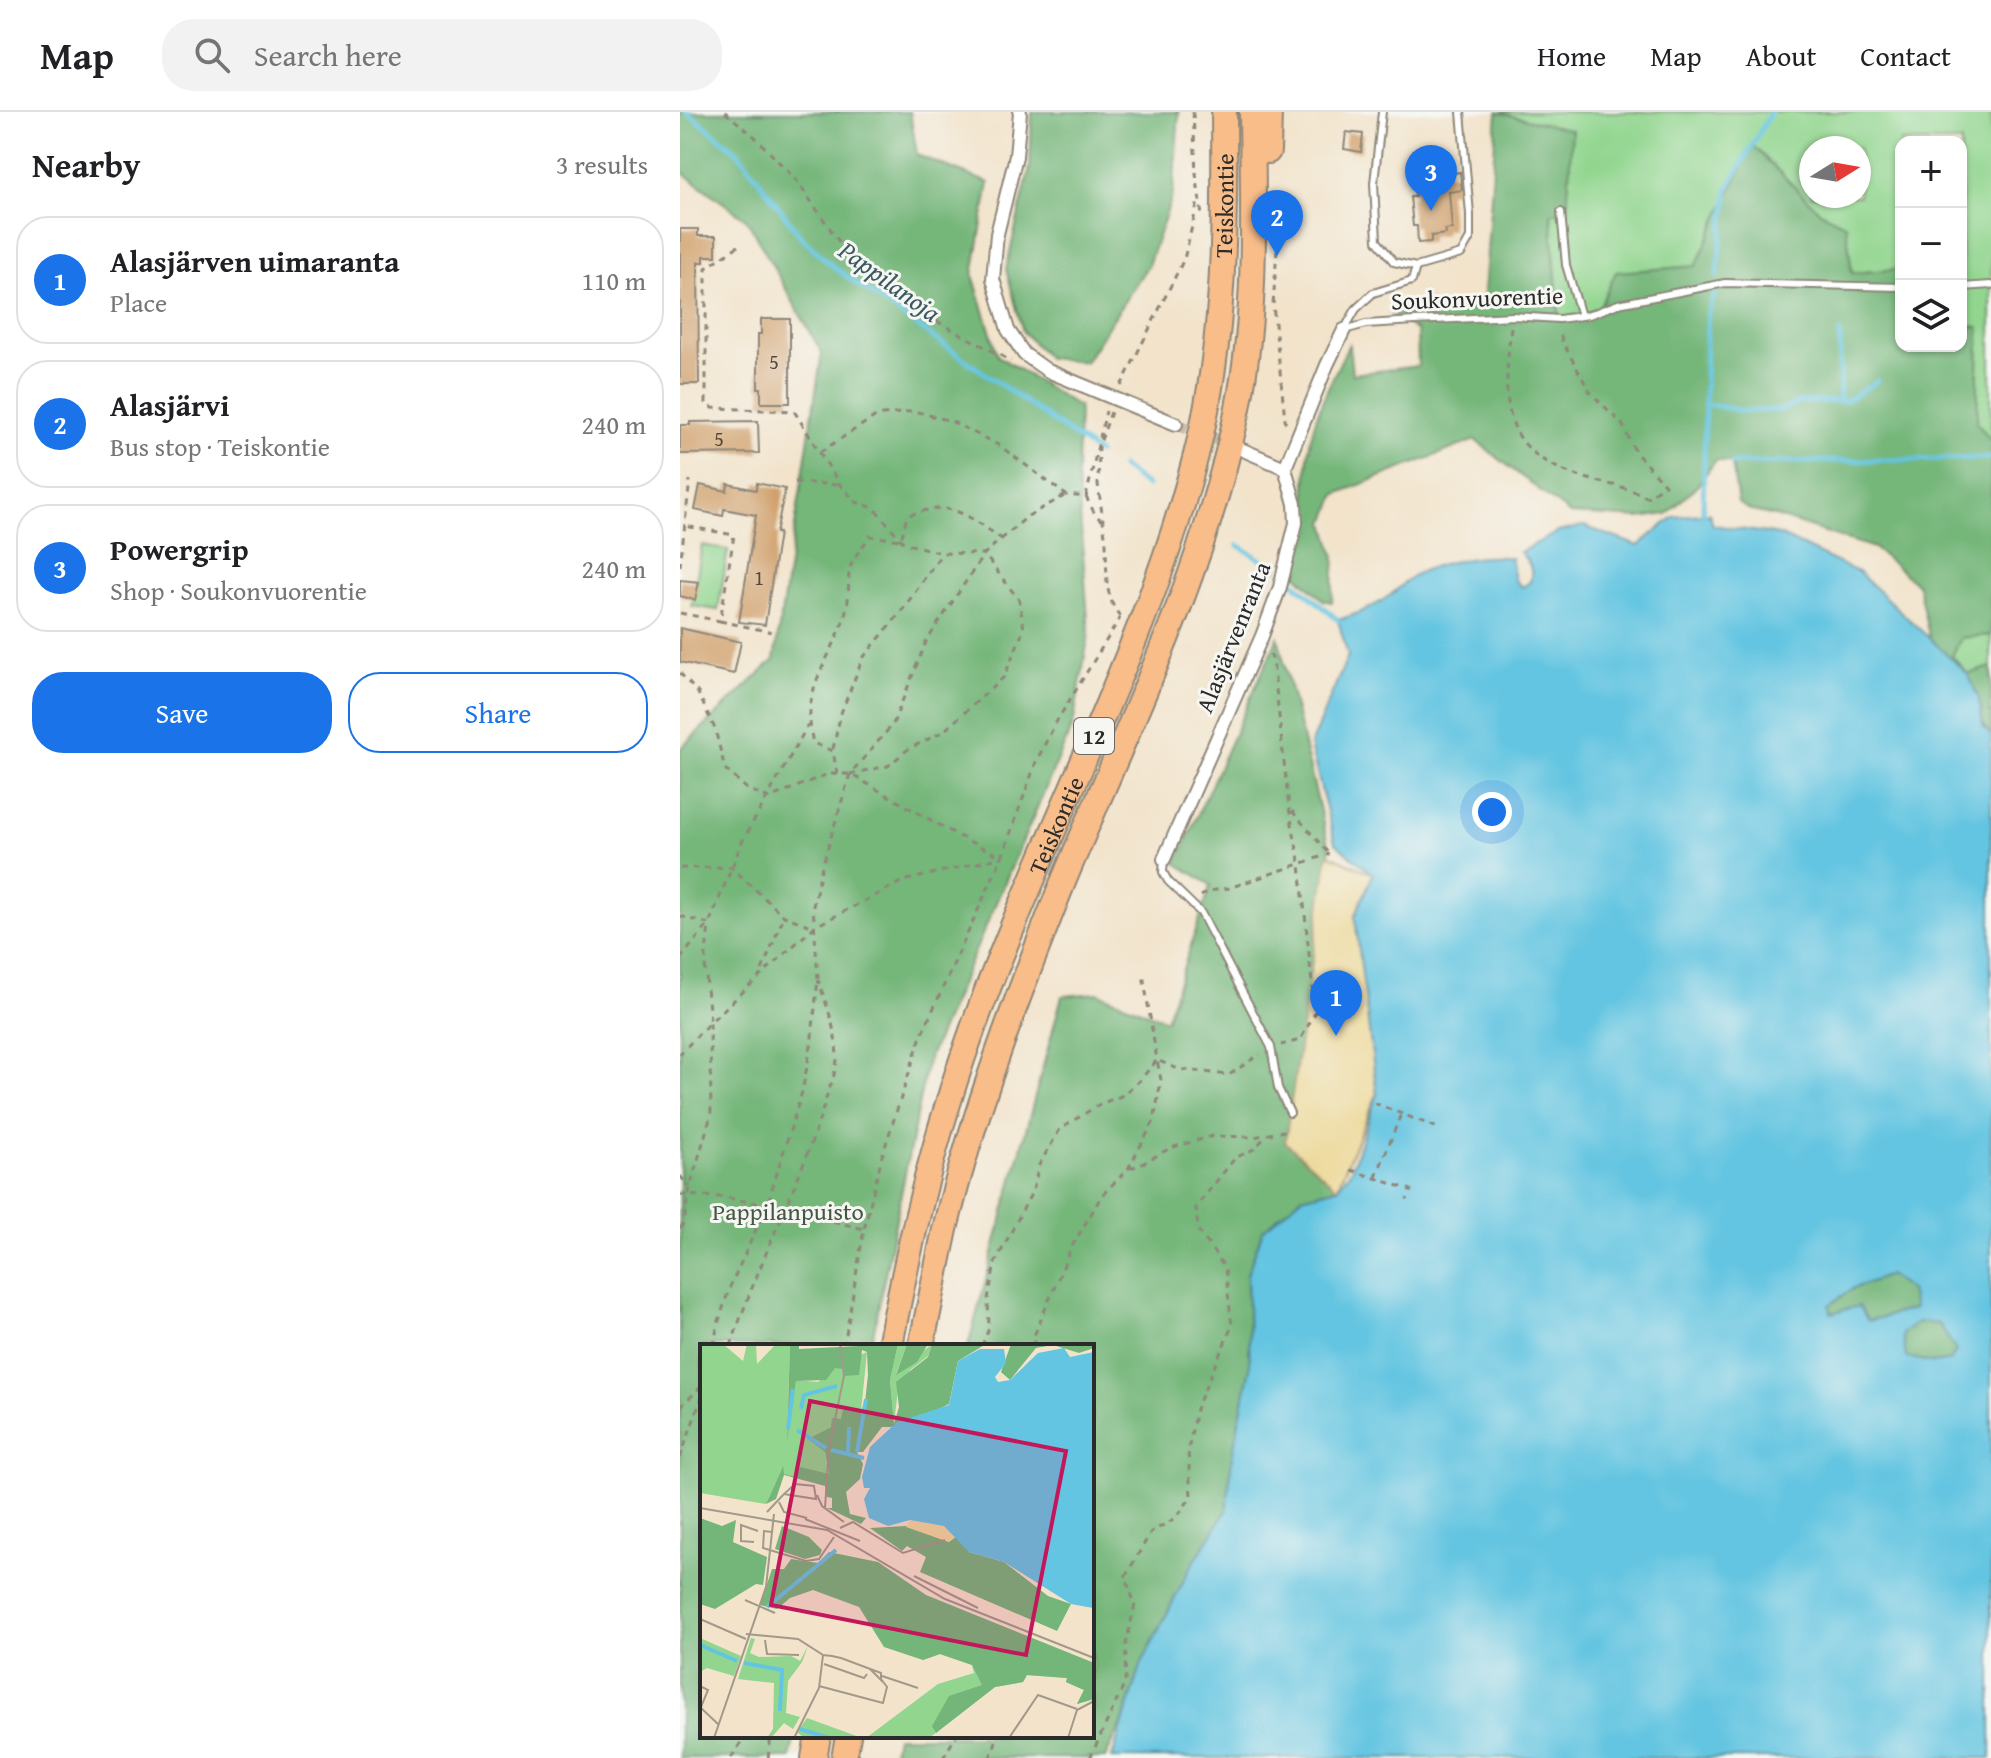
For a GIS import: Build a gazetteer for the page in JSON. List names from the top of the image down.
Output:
{
  "streets": {
    "highway": ["Teiskontie", "12"],
    "street": ["Alasjärvenranta"],
    "lane": ["Soukonvuorentie"]
  },
  "water": ["Pappilanoja"],
  "parks": ["Pappilanpuisto"],
  "house_numbers": ["5", "5", "1"],
  "north": "right",
  "page": {
    "header": "Map",
    "search": "Search here",
    "nav": [
      "Home",
      "Map",
      "About",
      "Contact"
    ],
    "heading": ["Nearby", "3 results"],
    "map_buttons": ["+", "−"],
    "pins": ["3", "2", "1"],
    "list": [
      {
        "mark": "1",
        "name": "Alasjärven uimaranta",
        "note": "Place",
        "value": "110 m"
      },
      {
        "mark": "2",
        "name": "Alasjärvi",
        "note": "Bus stop · Teiskontie",
        "value": "240 m"
      },
      {
        "mark": "3",
        "name": "Powergrip",
        "note": "Shop · Soukonvuorentie",
        "value": "240 m"
      }
    ],
    "buttons": ["Save", "Share"]
  }
}
